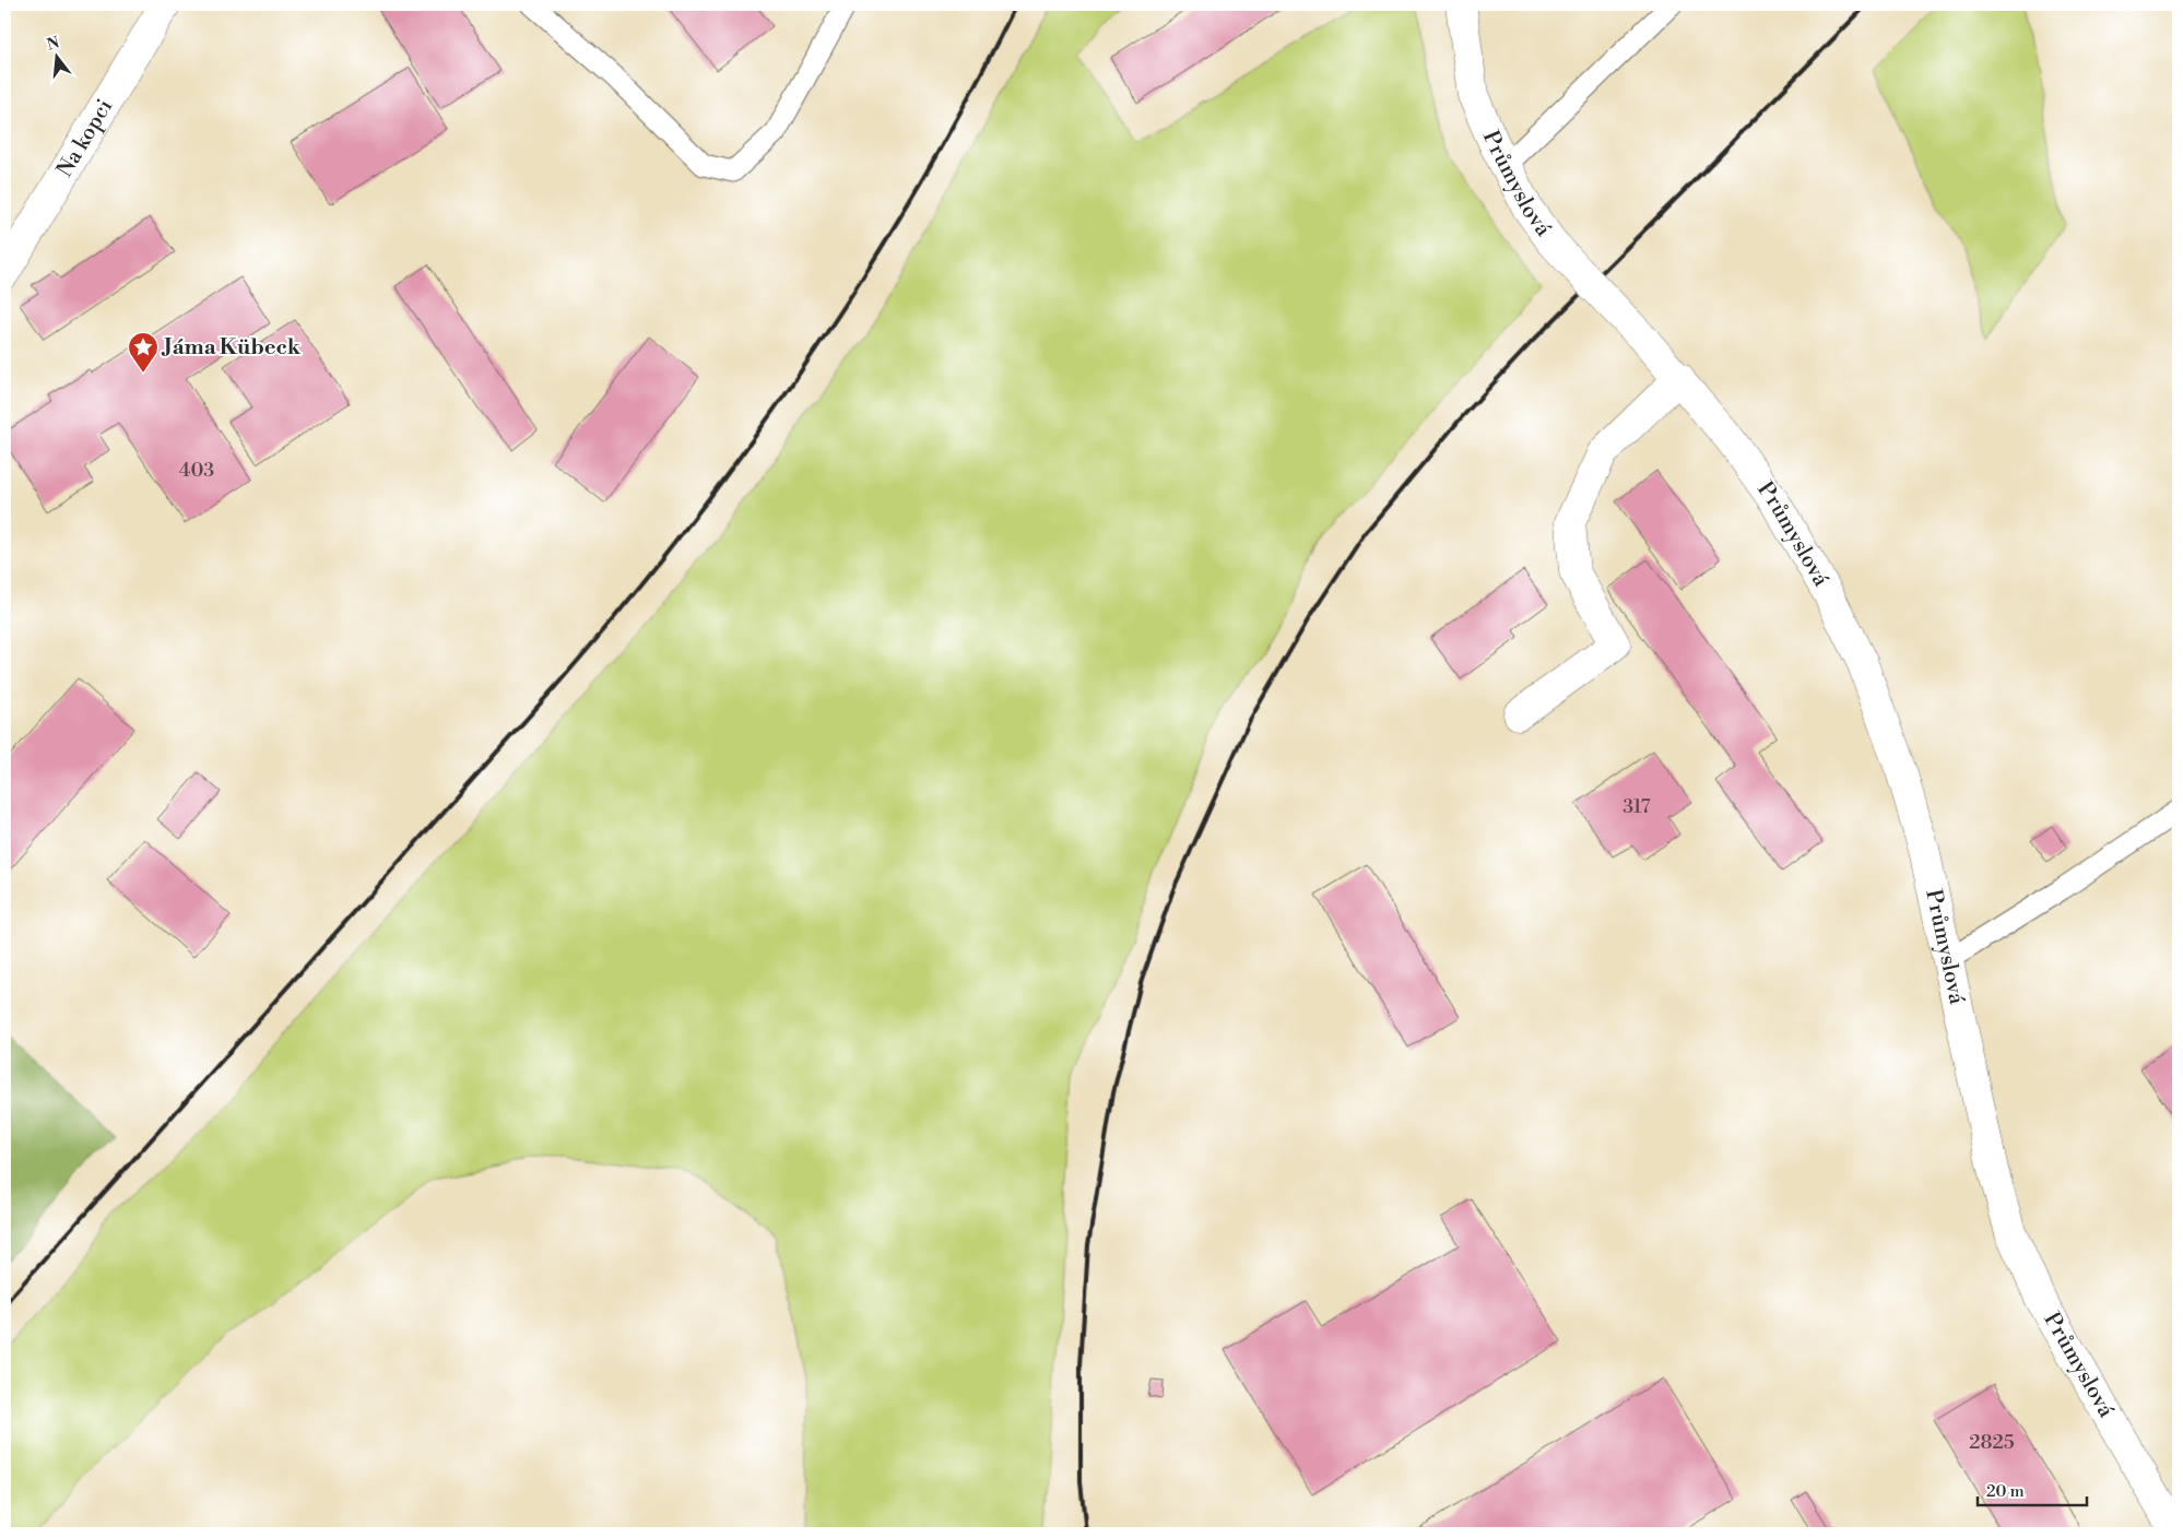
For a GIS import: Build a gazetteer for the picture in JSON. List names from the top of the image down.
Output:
{
  "streets": {
    "street": ["Na kopci", "Průmyslová"]
  },
  "places": {
    "place": ["Jáma Kübeck"]
  },
  "house_numbers": ["403", "317", "2825"],
  "scale_bar": "20 m",
  "north": "top"
}
